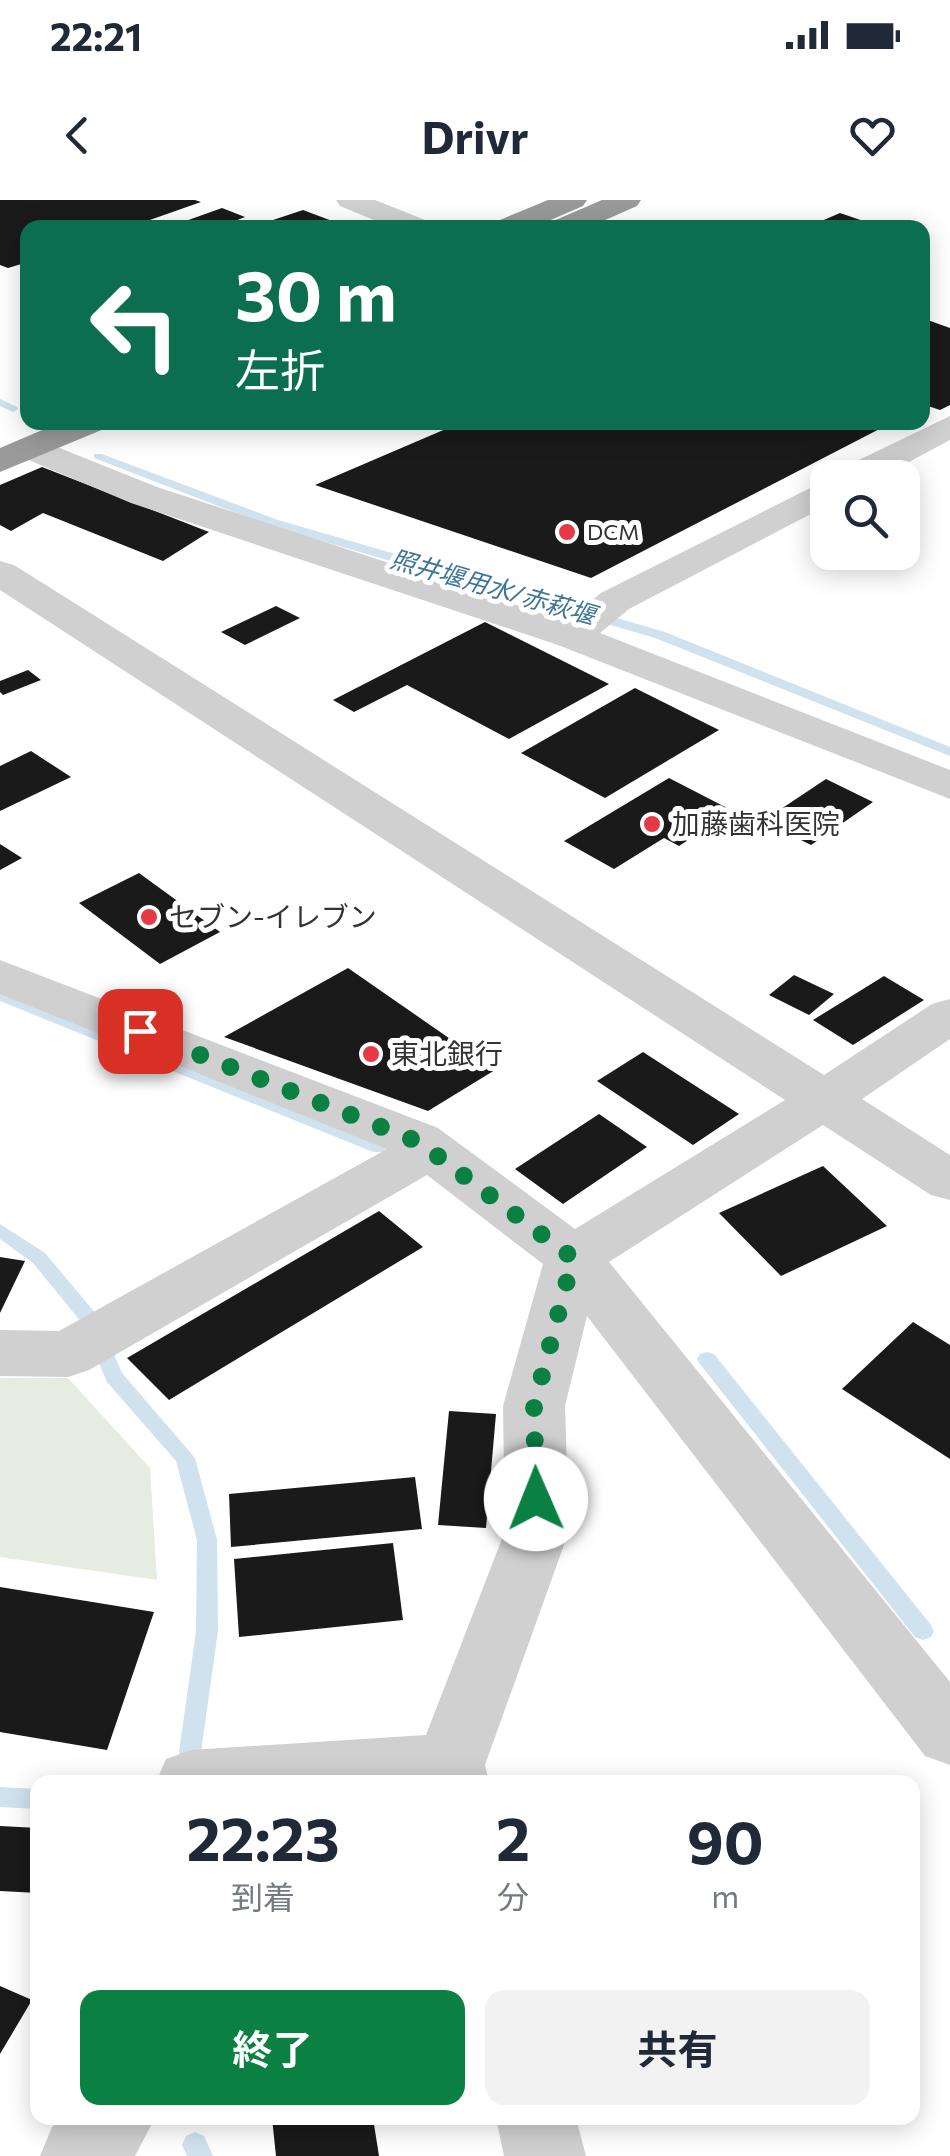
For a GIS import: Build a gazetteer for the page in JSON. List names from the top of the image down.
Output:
{
  "water": ["照井堰用水/赤萩堰"],
  "places": [
    "DCM",
    "加藤歯科医院",
    "セブン-イレブン",
    "東北銀行"
  ],
  "page": {
    "status": "22:21",
    "header": "Drivr",
    "turn": ["30 m", "左折"],
    "eta": [
      "22:23",
      "到着",
      "2",
      "分",
      "90",
      "m"
    ],
    "buttons": ["終了", "共有"]
  }
}
